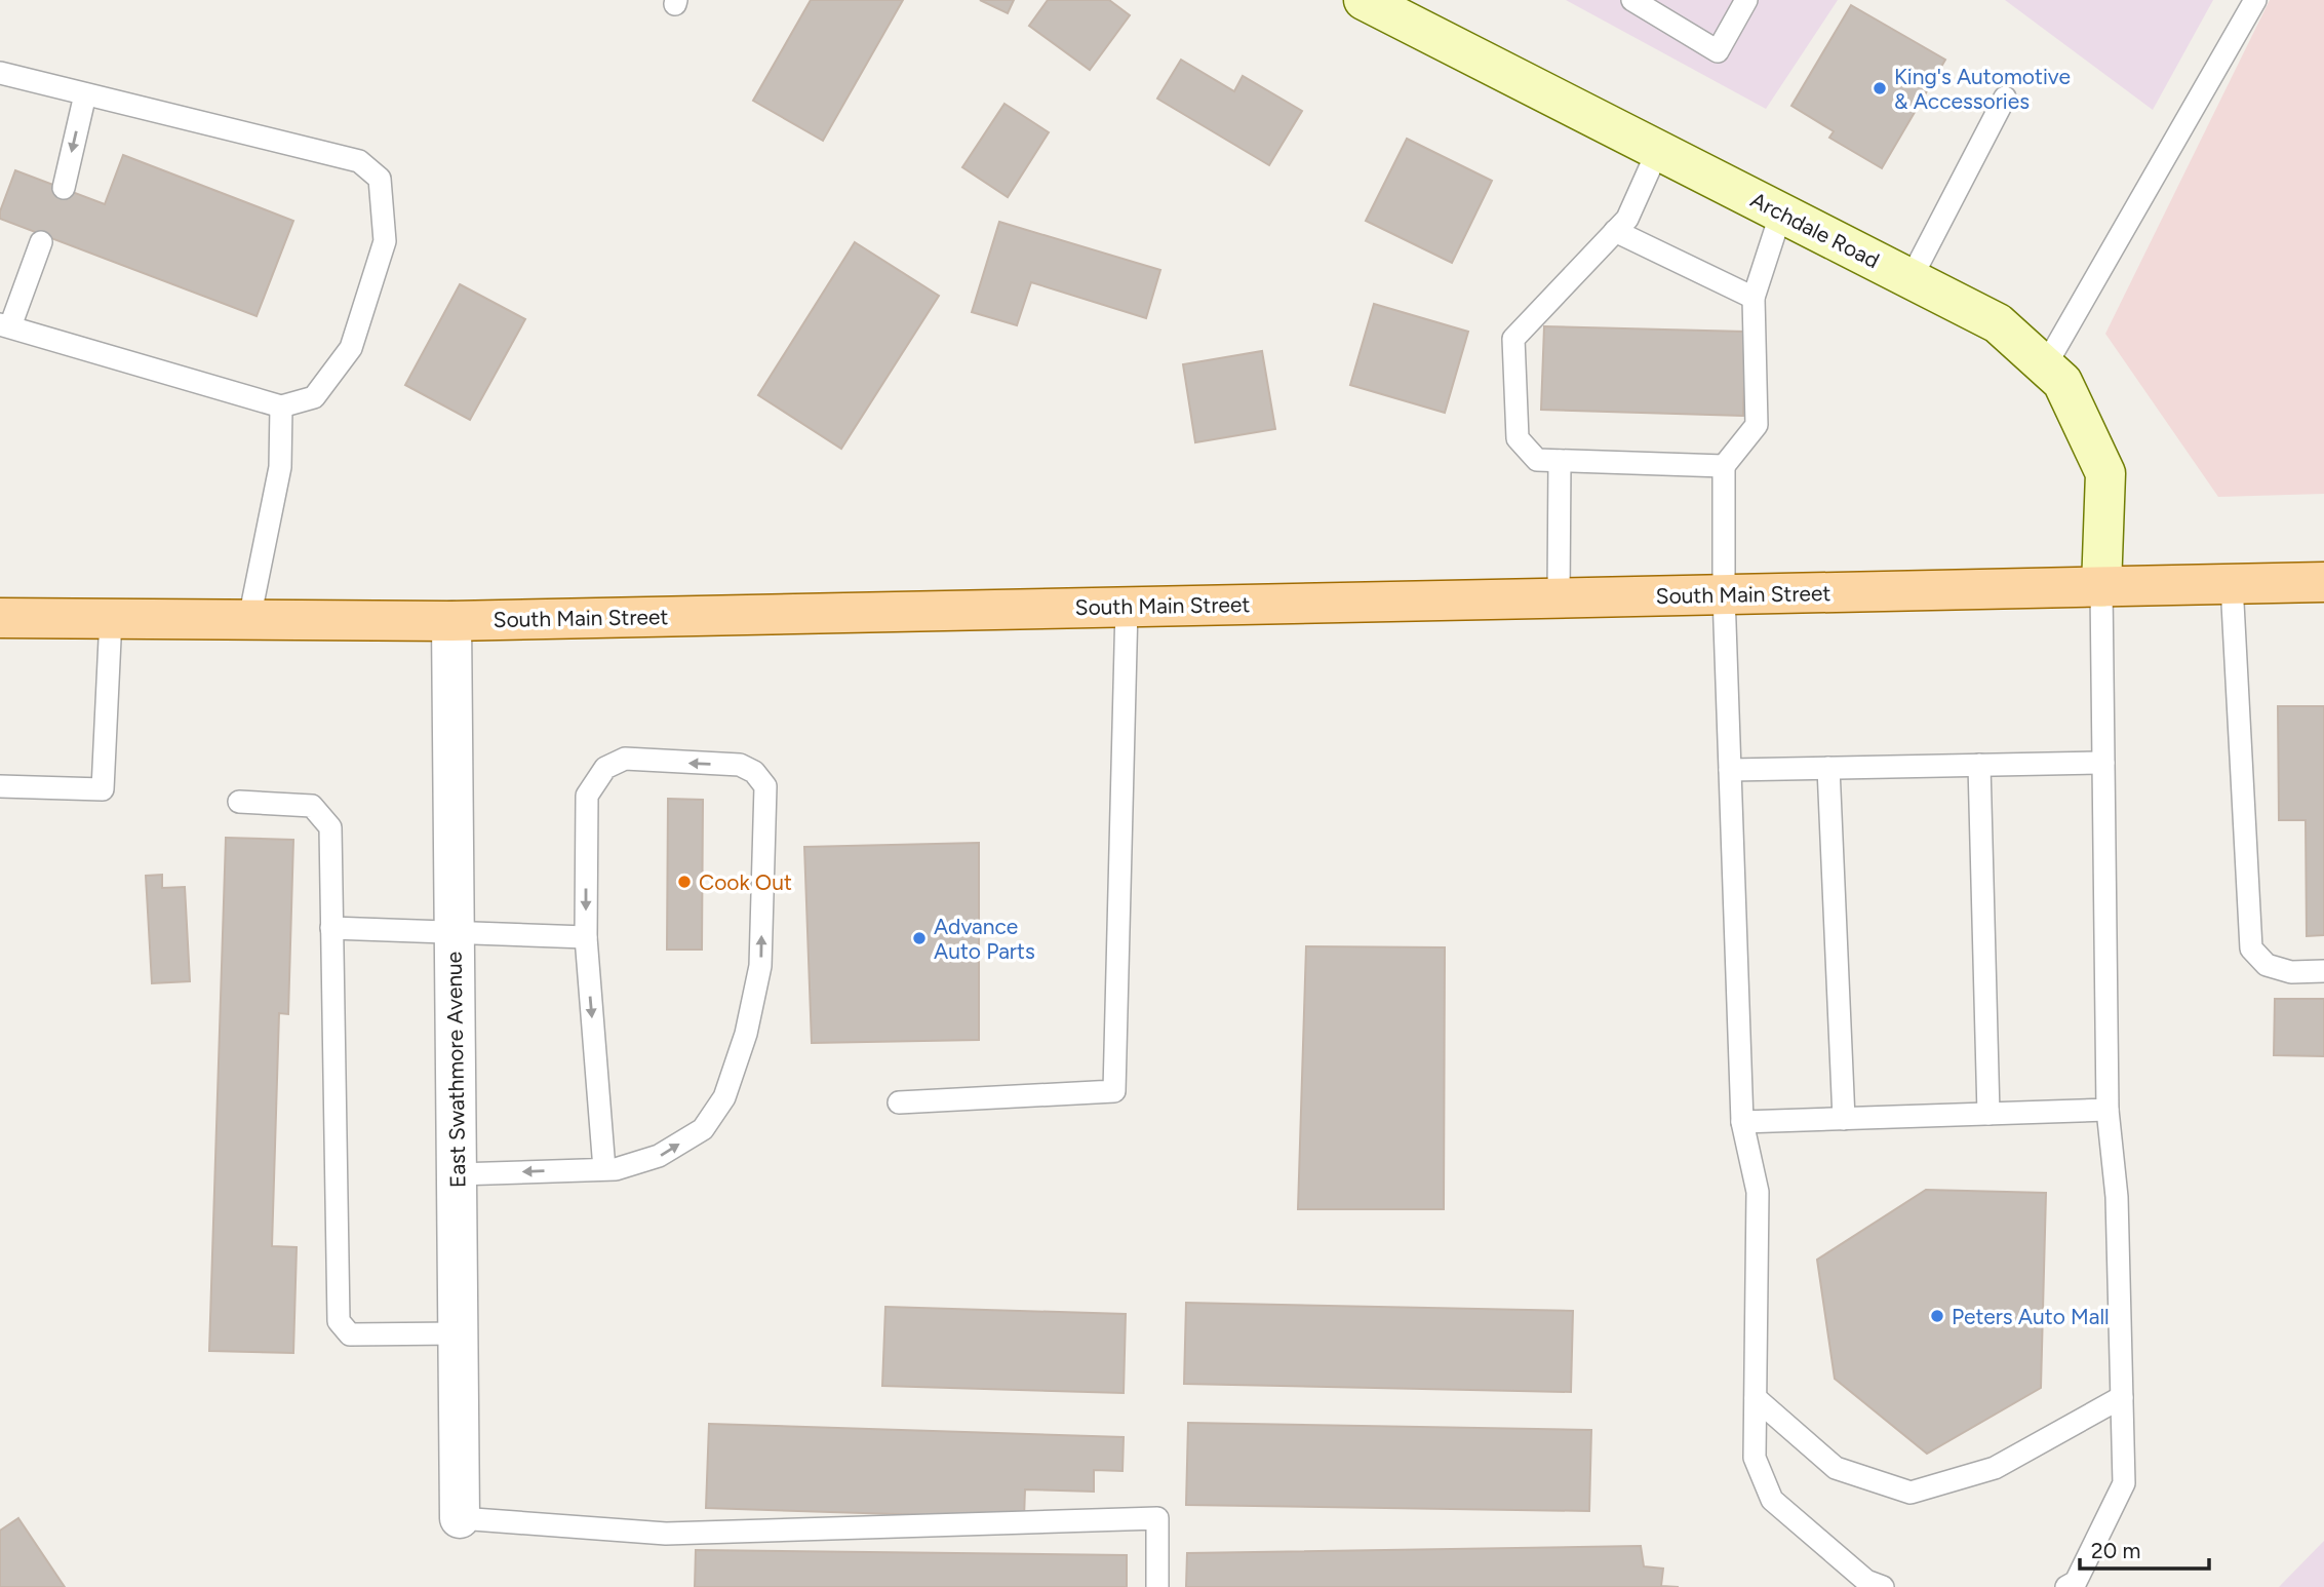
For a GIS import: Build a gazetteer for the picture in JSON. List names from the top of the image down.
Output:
{
  "streets": {
    "main road": ["Archdale Road", "South Main Street"],
    "street": ["East Swathmore Avenue"]
  },
  "crossings": [
    ["Archdale Road", "South Main Street"],
    ["South Main Street", "East Swathmore Avenue"]
  ],
  "places": [
    "King's Automotive & Accessories",
    "Cook Out",
    "Advance Auto Parts",
    "Peters Auto Mall"
  ],
  "scale_bar": "20 m"
}
